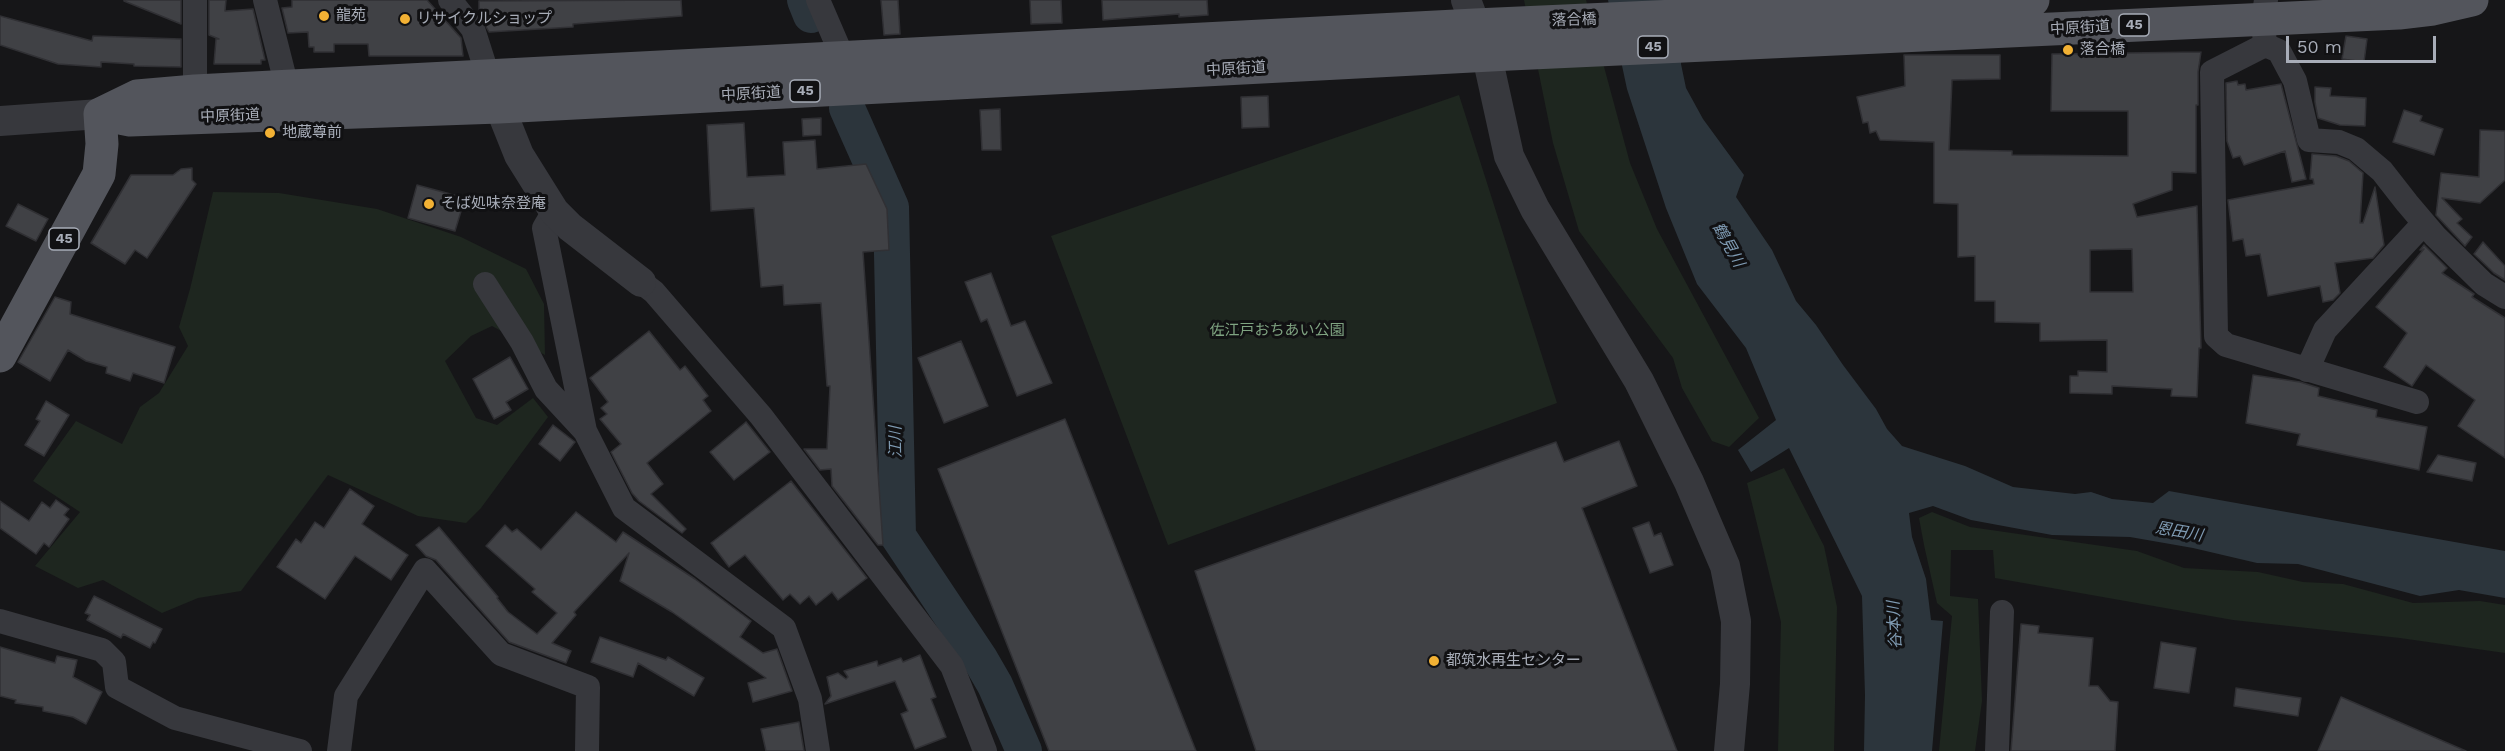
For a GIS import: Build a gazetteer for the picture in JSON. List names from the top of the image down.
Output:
{
  "streets": {
    "main road": ["落合橋", "45", "中原街道"]
  },
  "crossings": [
    ["落合橋", "45"],
    ["落合橋", "中原街道"],
    ["45", "中原街道"]
  ],
  "water": [
    "鶴見川",
    "江川",
    "恩田川",
    "谷本川"
  ],
  "parks": ["佐江戸おちあい公園"],
  "places": [
    "龍苑",
    "リサイクルショップ",
    "落合橋",
    "地蔵尊前",
    "そば処味奈登庵",
    "都筑水再生センター"
  ],
  "scale_bar": "50 m"
}
